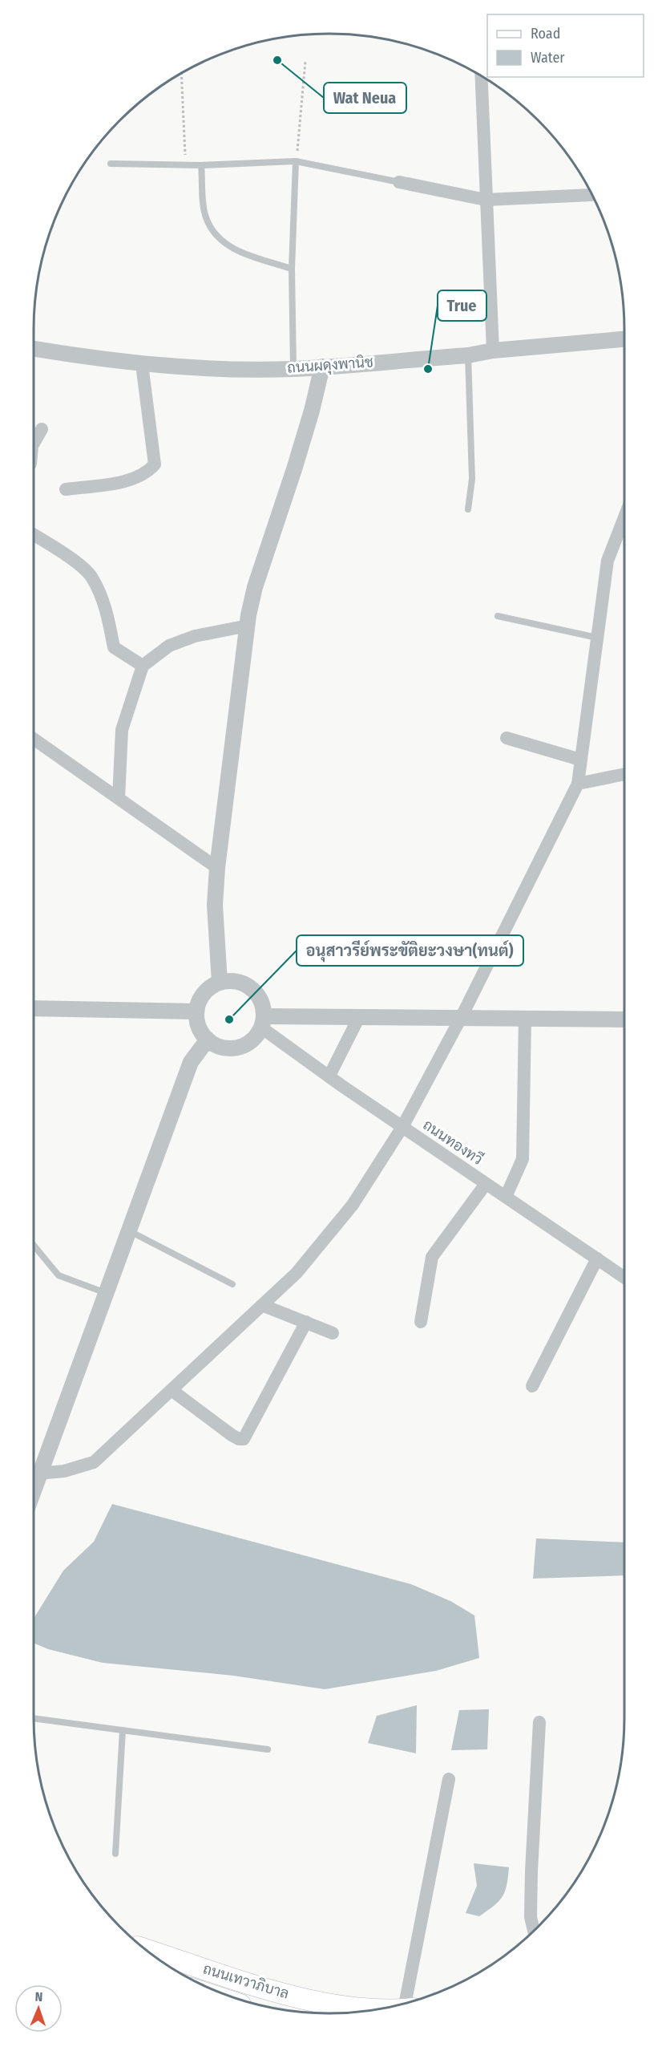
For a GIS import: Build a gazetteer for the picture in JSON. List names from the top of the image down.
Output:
{
  "streets": {
    "main road": ["ถนนเทวาภิบาล"],
    "street": ["ถนนผดุงพานิช", "ถนนทองทวี"]
  },
  "places": ["Wat Neua", "True", "อนุสาวรีย์พระขัติยะวงษา(ทนต์)"],
  "legend": ["Road", "Water"],
  "north": "top"
}
